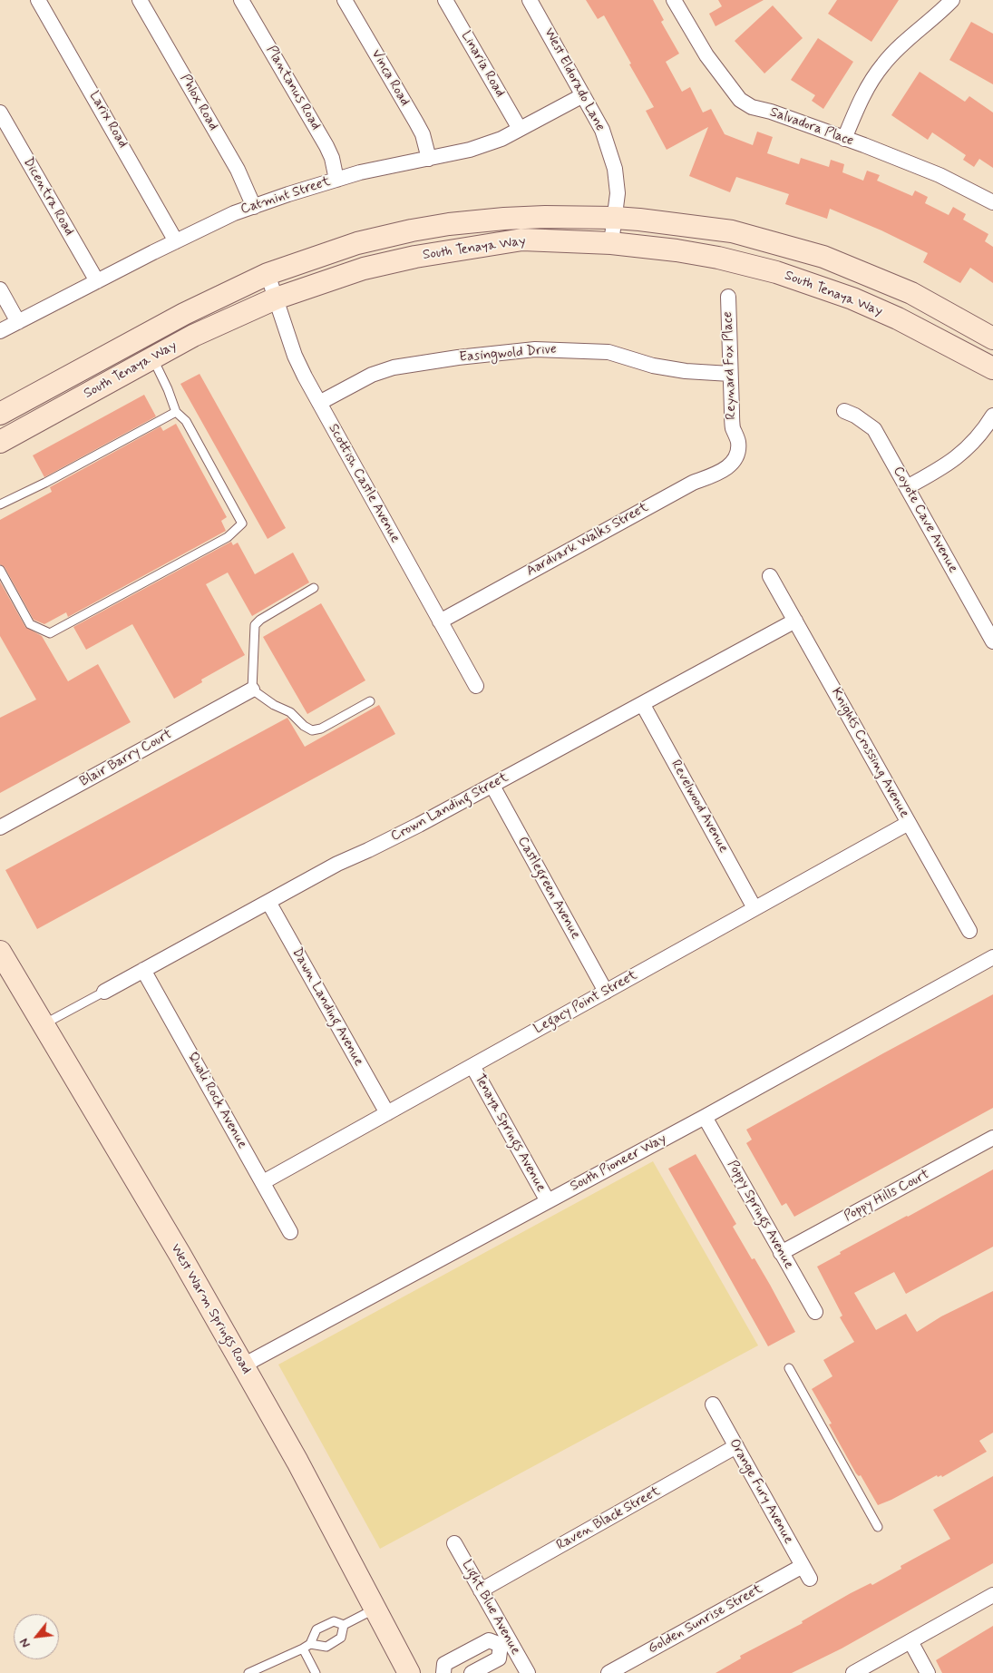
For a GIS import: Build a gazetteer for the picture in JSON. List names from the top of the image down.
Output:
{
  "streets": {
    "street": [
      "Linaria Road",
      "Vinca Road",
      "West Eldorado Lane",
      "Plantanus Road",
      "Phlox Road",
      "Larix Road",
      "Salvadora Place",
      "Catmint Street",
      "Dicentra Road",
      "South Tenaya Way",
      "Easingwold Drive",
      "Reynard Fox Place",
      "Scottish Castle Avenue",
      "Coyote Cave Avenue",
      "Aardvark Walks Street",
      "Knights Crossing Avenue",
      "Blair Barry Court",
      "Revelwood Avenue",
      "Crown Landing Street",
      "Castlegreen Avenue",
      "Legacy Point Street",
      "Dawn Landing Avenue",
      "Quali Rock Avenue",
      "Tenaya Springs Avenue",
      "South Pioneer Way",
      "Poppy Hills Court",
      "Poppy Springs Avenue",
      "West Warm Springs Road",
      "Orange Fury Avenue",
      "Raven Black Street",
      "Light Blue Avenue",
      "Golden Sunrise Street"
    ]
  },
  "crossings": [
    ["Linaria Road", "Catmint Street"],
    ["Vinca Road", "Catmint Street"],
    ["West Eldorado Lane", "Catmint Street"],
    ["West Eldorado Lane", "South Tenaya Way"],
    ["Plantanus Road", "Catmint Street"],
    ["Phlox Road", "Catmint Street"],
    ["Larix Road", "Catmint Street"],
    ["Catmint Street", "Dicentra Road"],
    ["South Tenaya Way", "Scottish Castle Avenue"],
    ["Easingwold Drive", "Reynard Fox Place"],
    ["Easingwold Drive", "Scottish Castle Avenue"],
    ["Reynard Fox Place", "Aardvark Walks Street"],
    ["Scottish Castle Avenue", "Aardvark Walks Street"],
    ["Knights Crossing Avenue", "Crown Landing Street"],
    ["Knights Crossing Avenue", "Legacy Point Street"],
    ["Revelwood Avenue", "Crown Landing Street"],
    ["Revelwood Avenue", "Legacy Point Street"],
    ["Crown Landing Street", "Castlegreen Avenue"],
    ["Crown Landing Street", "Dawn Landing Avenue"],
    ["Crown Landing Street", "Quali Rock Avenue"],
    ["Castlegreen Avenue", "Legacy Point Street"],
    ["Legacy Point Street", "Dawn Landing Avenue"],
    ["Legacy Point Street", "Quali Rock Avenue"],
    ["Legacy Point Street", "Tenaya Springs Avenue"],
    ["Tenaya Springs Avenue", "South Pioneer Way"],
    ["South Pioneer Way", "Poppy Springs Avenue"],
    ["South Pioneer Way", "West Warm Springs Road"],
    ["Poppy Hills Court", "Poppy Springs Avenue"],
    ["Orange Fury Avenue", "Raven Black Street"],
    ["Orange Fury Avenue", "Golden Sunrise Street"],
    ["Raven Black Street", "Light Blue Avenue"]
  ],
  "north": "bottom left"
}
